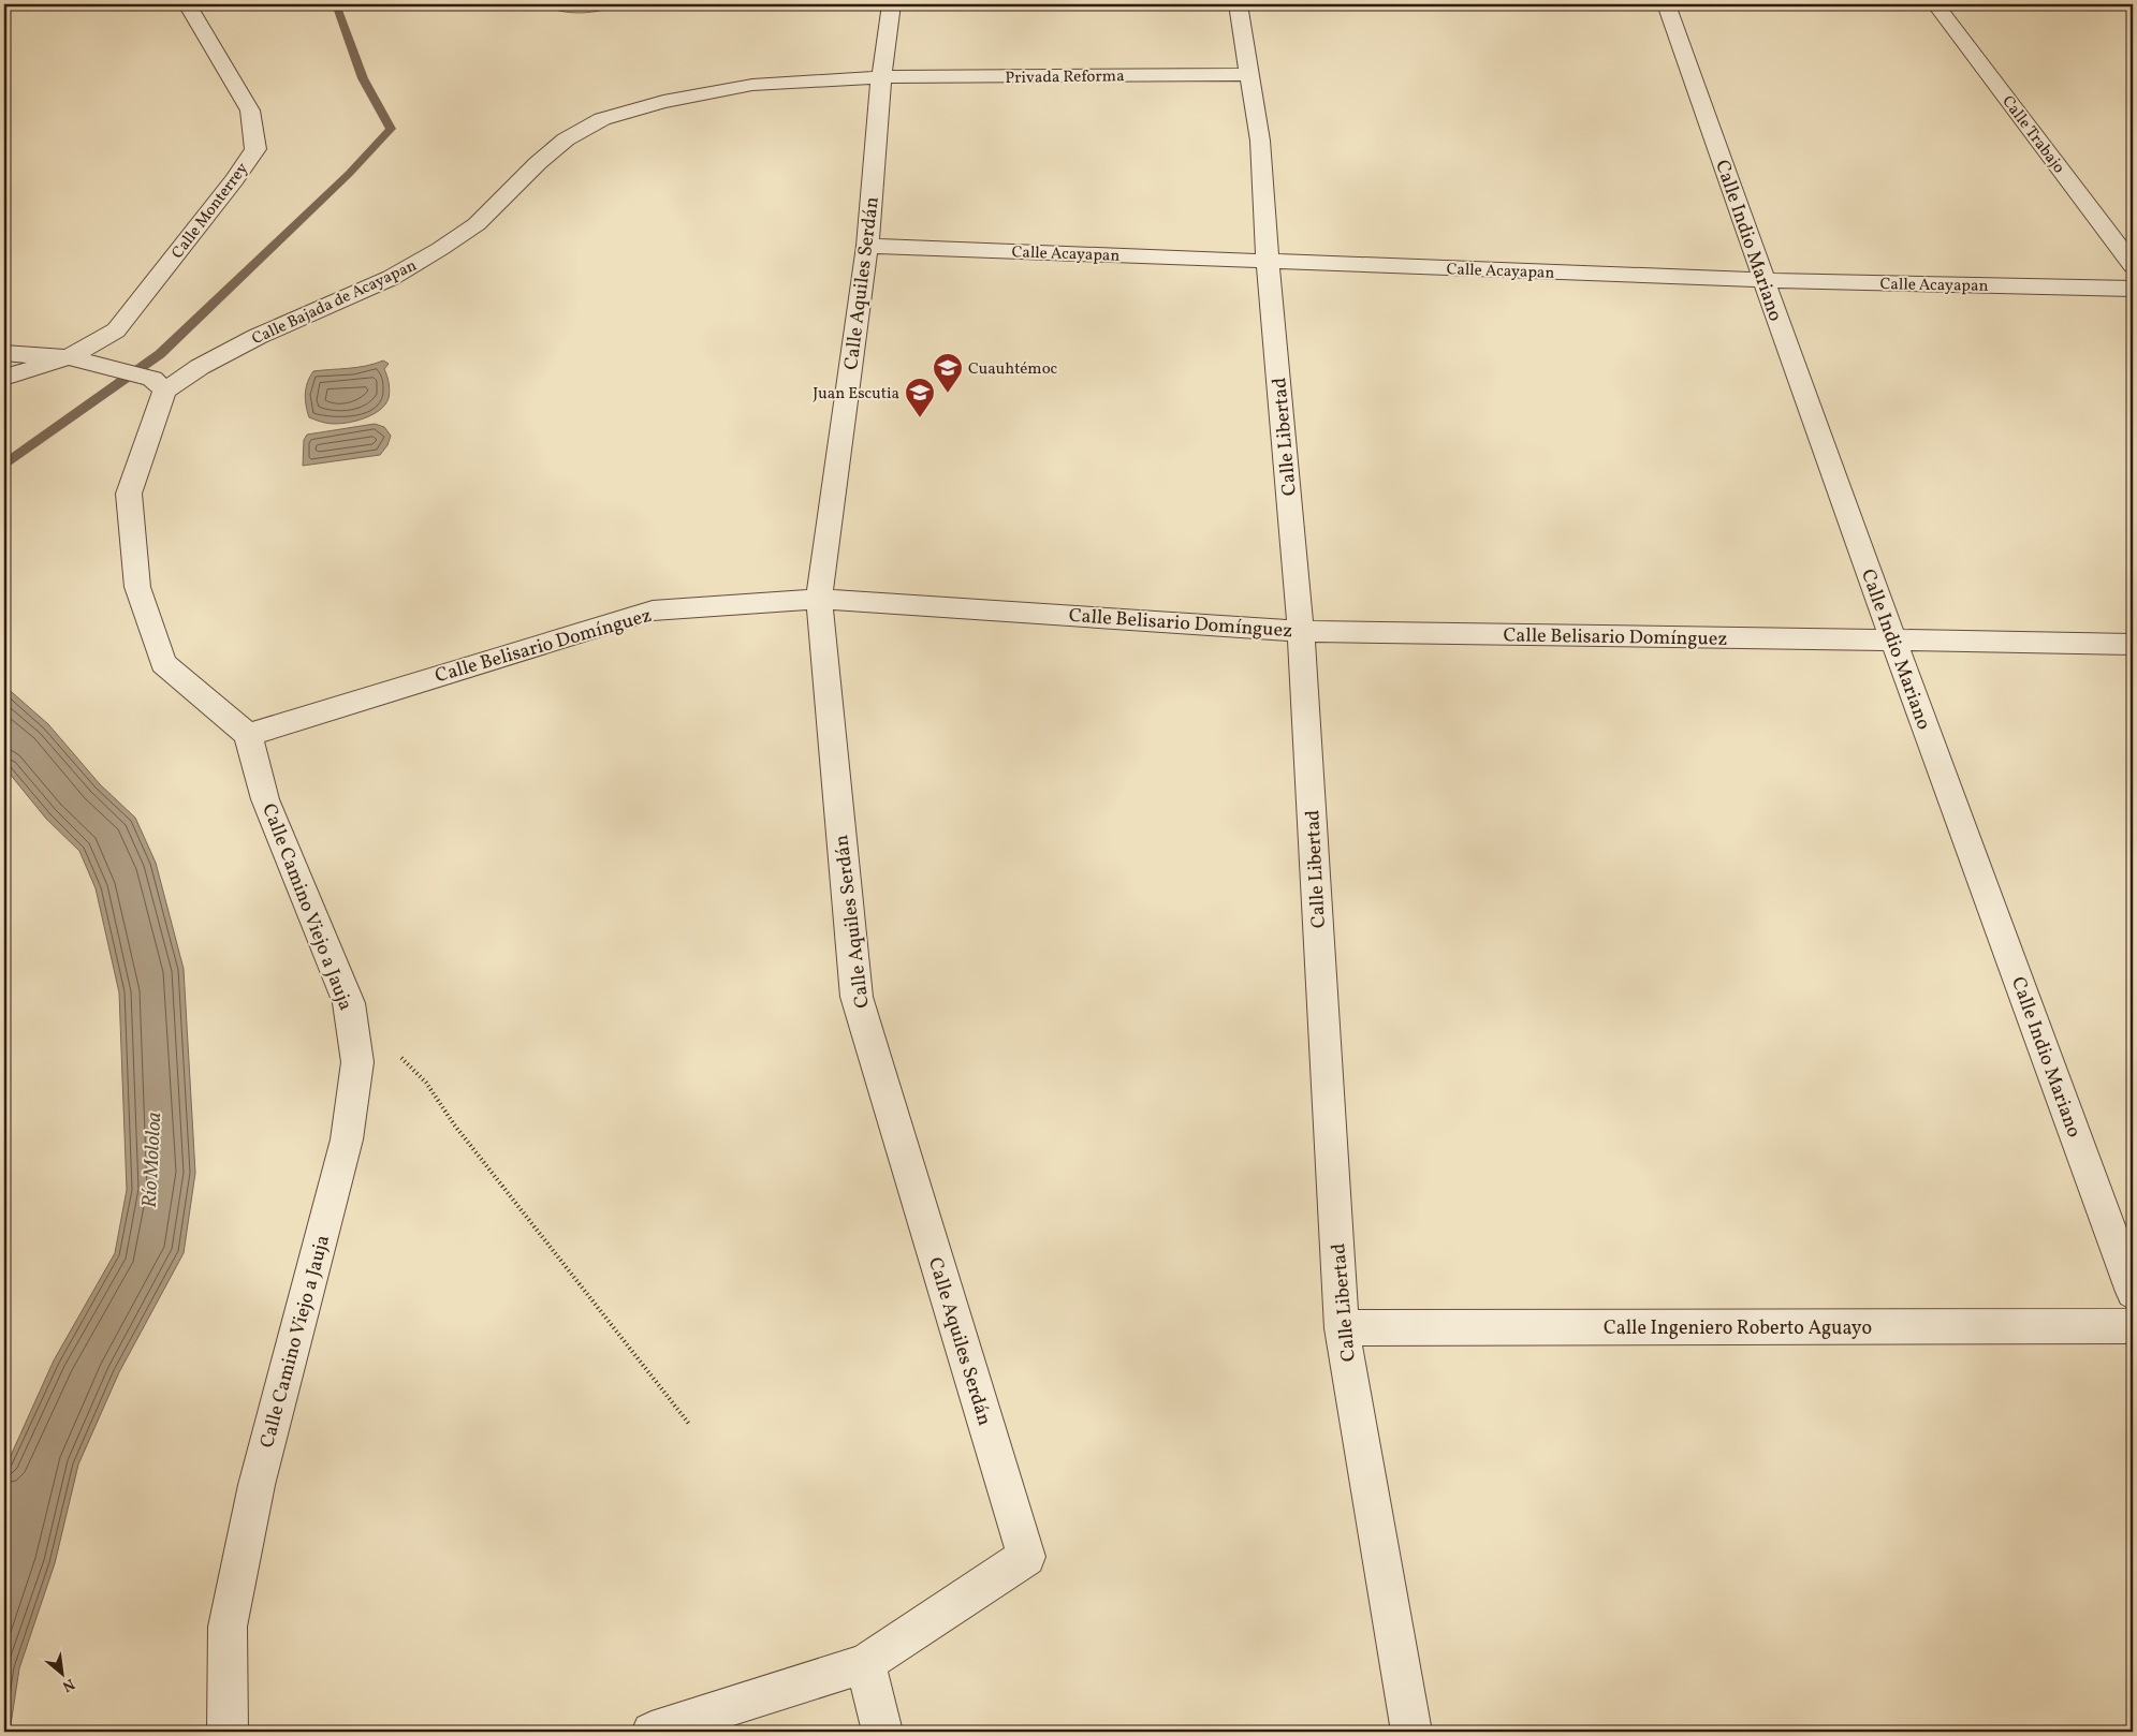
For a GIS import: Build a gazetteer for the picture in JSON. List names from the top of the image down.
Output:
{
  "streets": {
    "street": [
      "Privada Reforma",
      "Calle Trabajo",
      "Calle Monterrey",
      "Calle Indio Mariano",
      "Calle Acayapan",
      "Calle Aquiles Serdán",
      "Calle Bajada de Acayapan",
      "Calle Libertad",
      "Calle Belisario Domínguez",
      "Calle Camino Viejo a Jauja",
      "Calle Ingeniero Roberto Aguayo"
    ]
  },
  "crossings": [
    ["Privada Reforma", "Calle Aquiles Serdán"],
    ["Privada Reforma", "Calle Bajada de Acayapan"],
    ["Privada Reforma", "Calle Libertad"],
    ["Calle Indio Mariano", "Calle Acayapan"],
    ["Calle Indio Mariano", "Calle Belisario Domínguez"],
    ["Calle Acayapan", "Calle Aquiles Serdán"],
    ["Calle Acayapan", "Calle Libertad"],
    ["Calle Aquiles Serdán", "Calle Bajada de Acayapan"],
    ["Calle Aquiles Serdán", "Calle Belisario Domínguez"],
    ["Calle Libertad", "Calle Belisario Domínguez"],
    ["Calle Libertad", "Calle Ingeniero Roberto Aguayo"],
    ["Calle Belisario Domínguez", "Calle Camino Viejo a Jauja"]
  ],
  "water": ["Río Mololoa"],
  "places": {
    "school or university": ["Cuauhtémoc", "Juan Escutia"]
  },
  "north": "bottom right"
}
